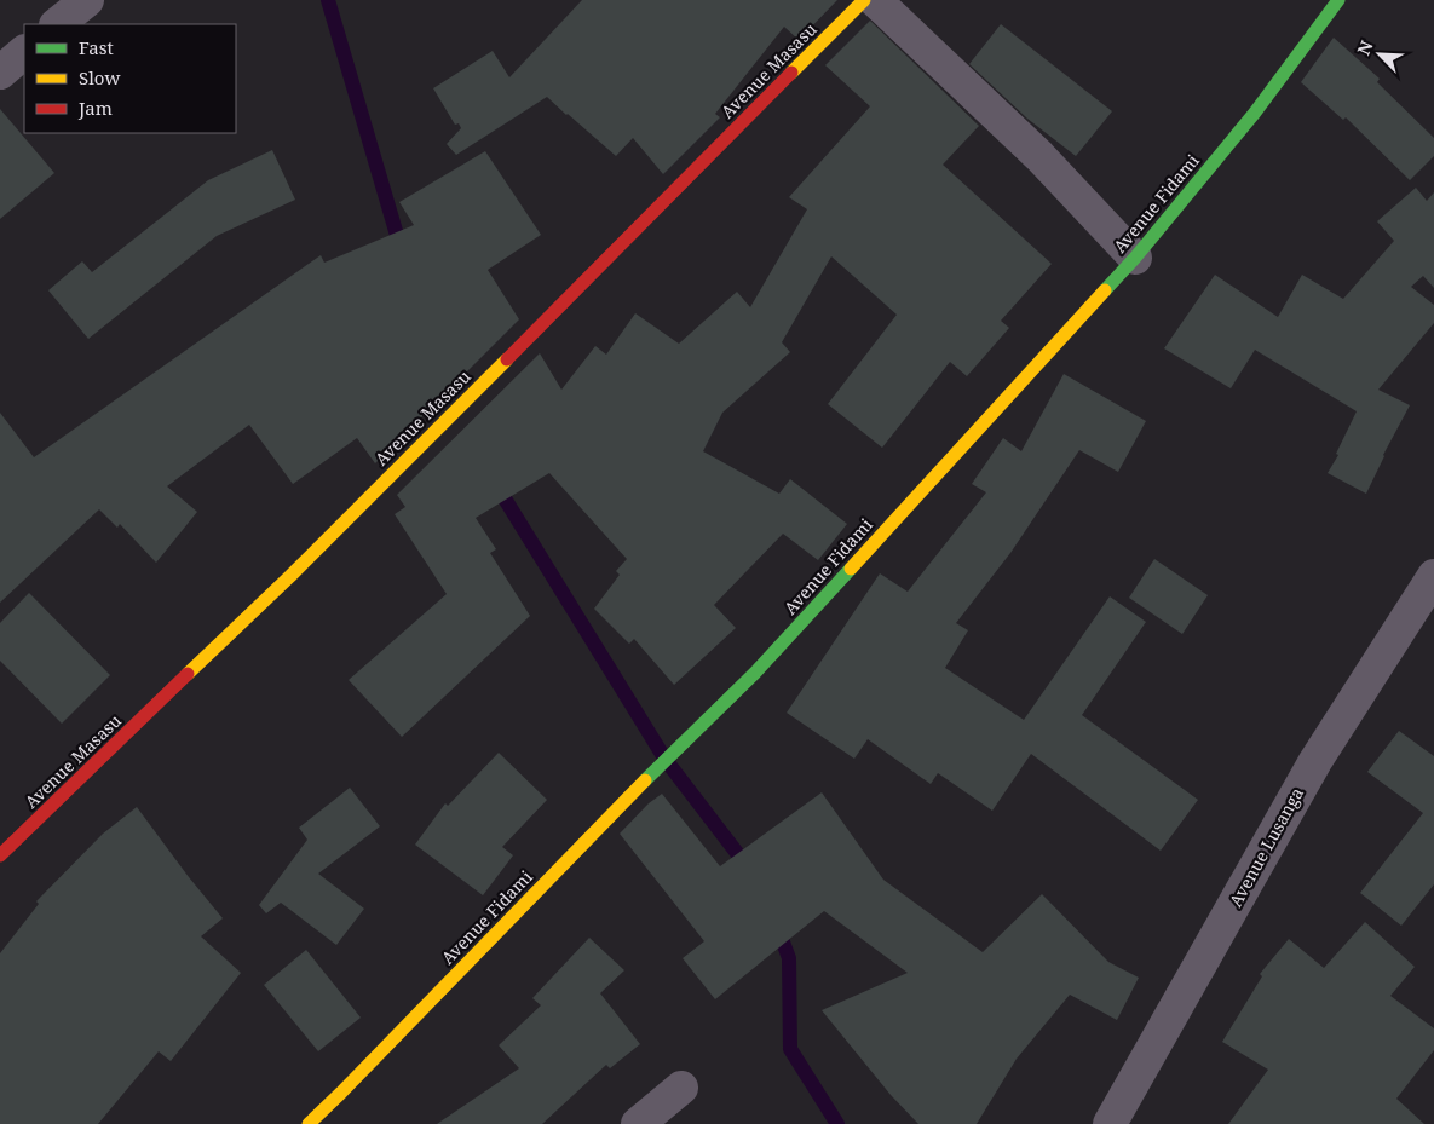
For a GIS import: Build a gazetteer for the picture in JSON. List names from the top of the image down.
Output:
{
  "streets": {
    "street": ["Avenue Masasu", "Avenue Fidami", "Avenue Lusanga"]
  },
  "legend": ["Fast", "Slow", "Jam"],
  "north": "top left"
}
